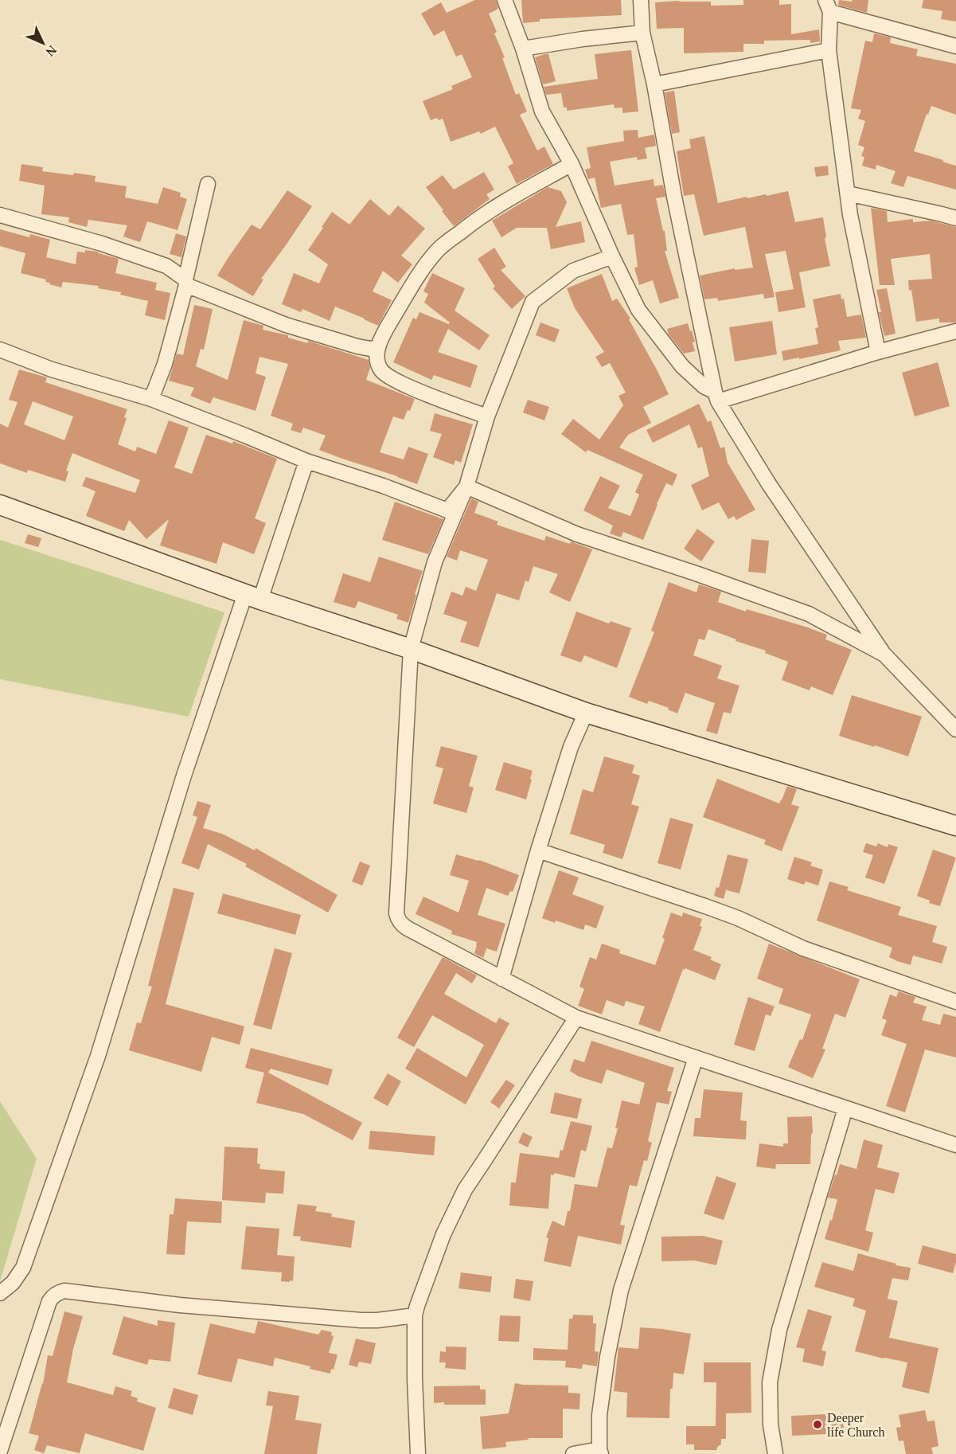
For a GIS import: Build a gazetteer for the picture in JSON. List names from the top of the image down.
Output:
{
  "places": ["Deeper life Church"],
  "north": "bottom right"
}
